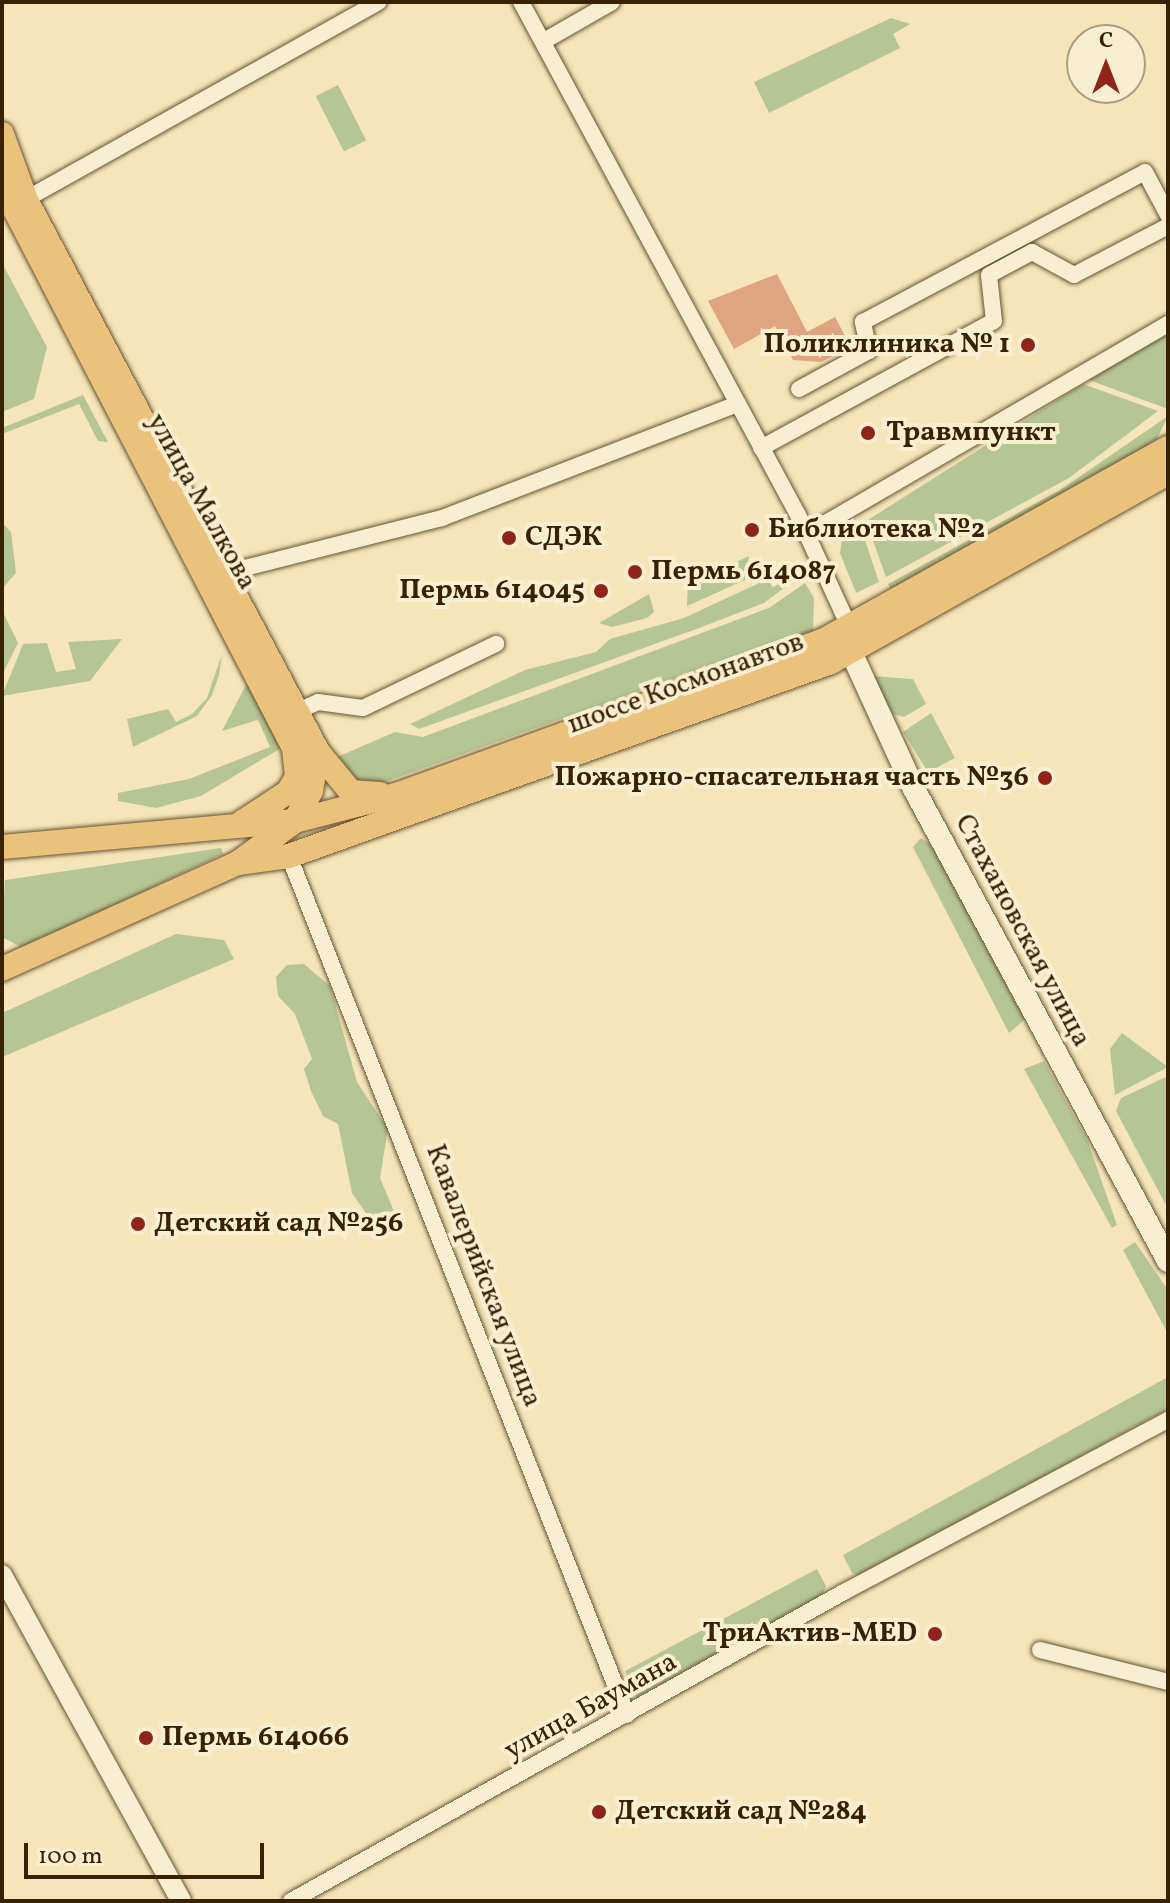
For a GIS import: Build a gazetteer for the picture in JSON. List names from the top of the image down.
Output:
{
  "streets": {
    "main road": ["улица Малкова", "шоссе Космонавтов", "Стахановская улица"],
    "street": ["Кавалерийская улица", "улица Баумана"]
  },
  "crossings": [
    ["улица Малкова", "шоссе Космонавтов"],
    ["шоссе Космонавтов", "Стахановская улица"],
    ["шоссе Космонавтов", "Кавалерийская улица"],
    ["Кавалерийская улица", "улица Баумана"]
  ],
  "places": [
    "Поликлиника № 1",
    "Травмпункт",
    "Библиотека №2",
    "СДЭК",
    "Пермь 614087",
    "Пермь 614045",
    "Пожарно-спасательная часть №36",
    "Детский сад №256",
    "ТриАктив-MED",
    "Пермь 614066",
    "Детский сад №284"
  ],
  "scale_bar": "100 m",
  "north": "top"
}
